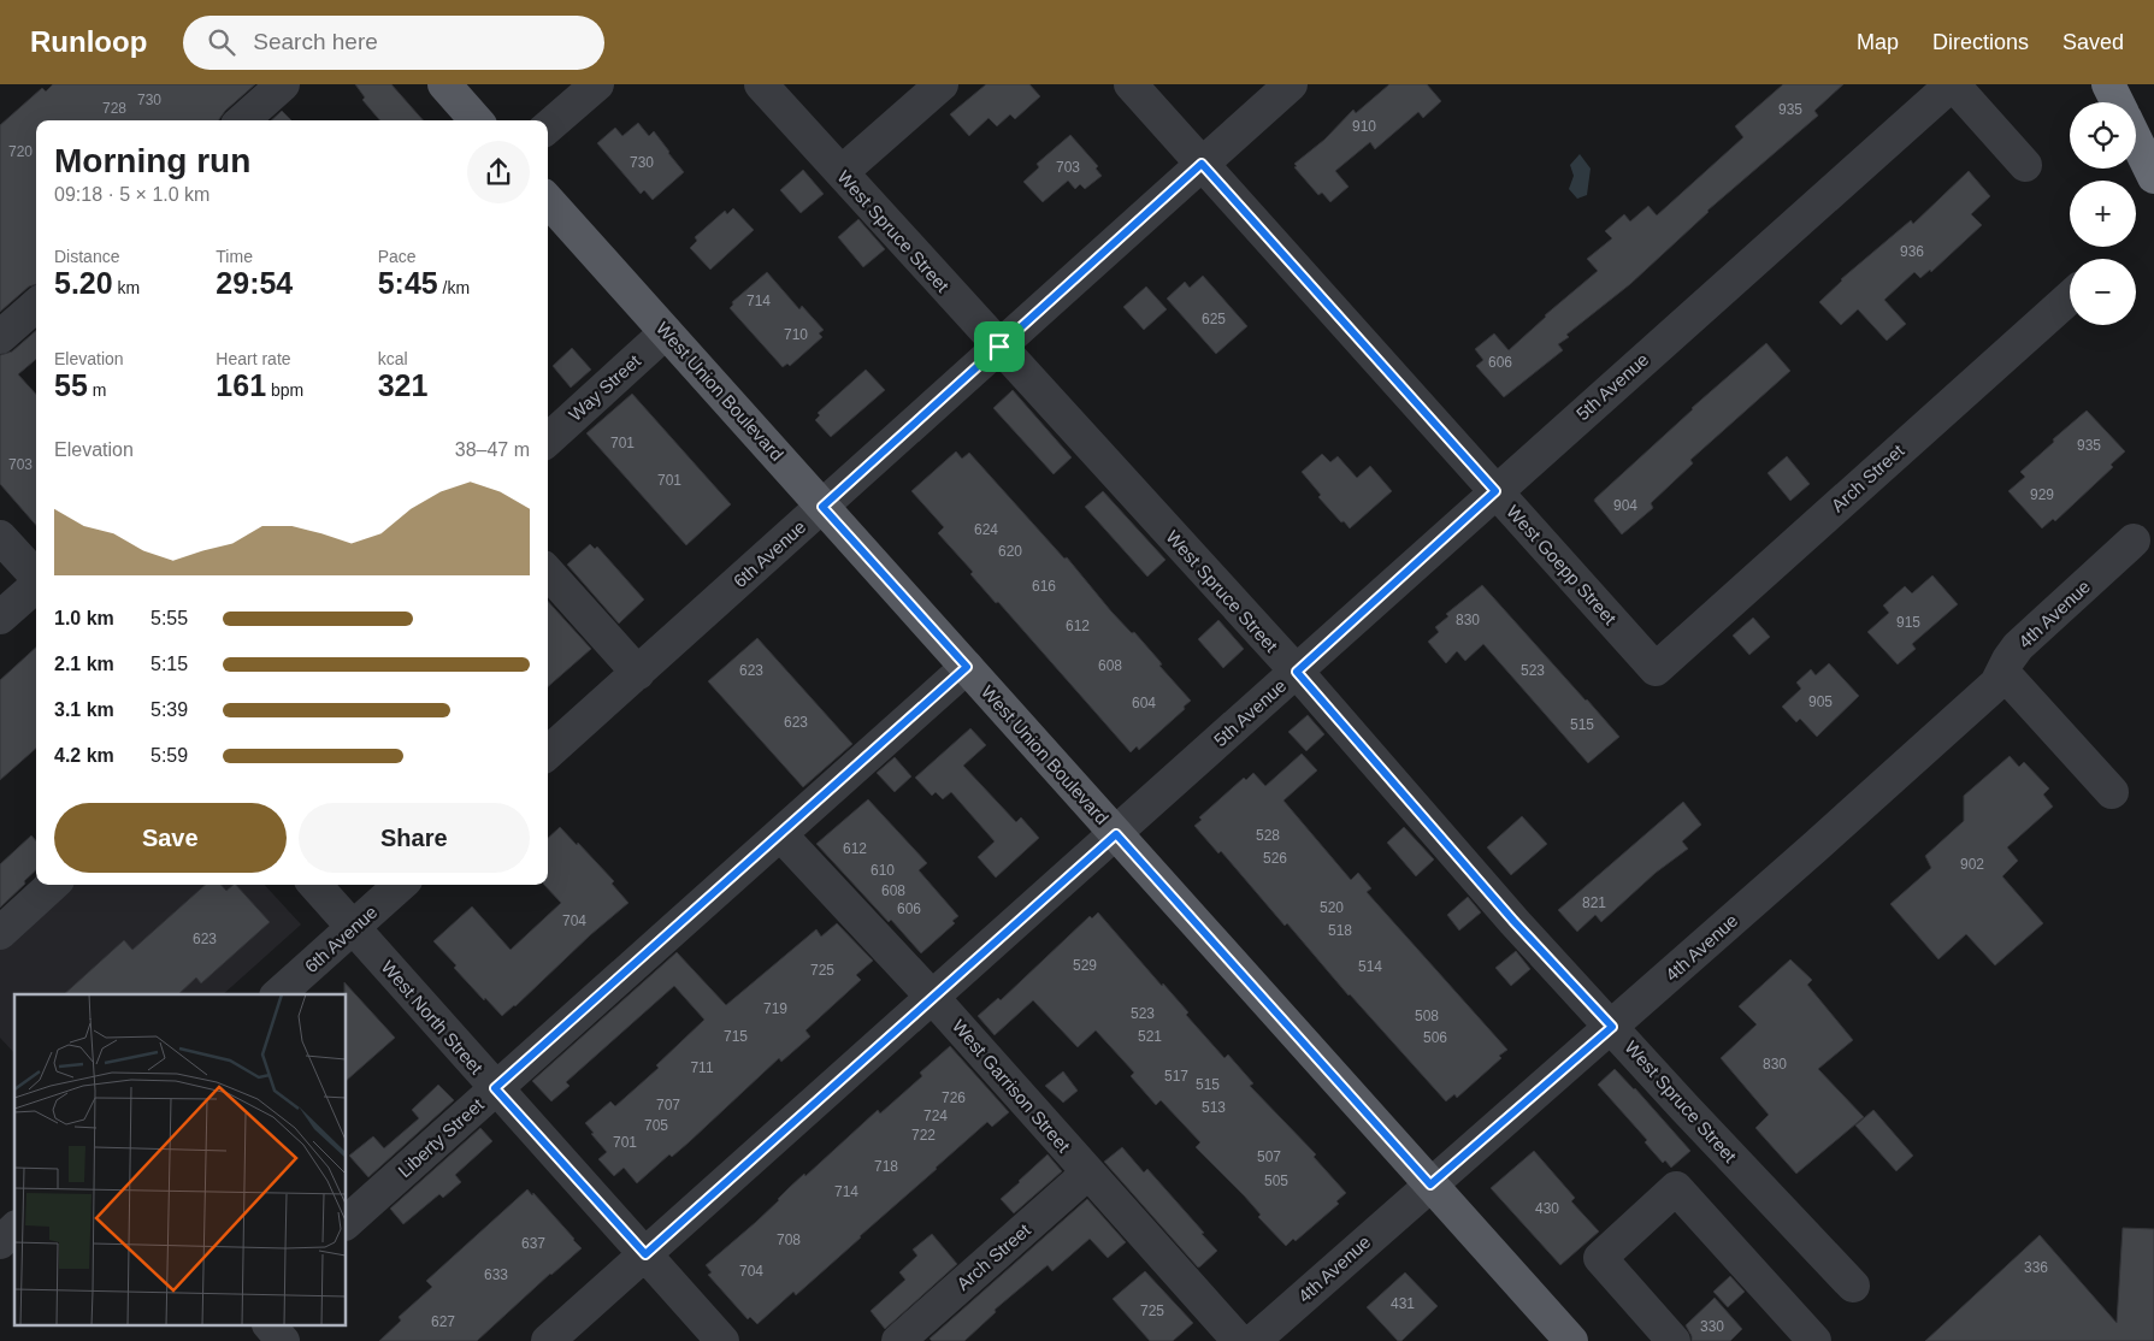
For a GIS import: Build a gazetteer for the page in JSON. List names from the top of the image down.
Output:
{
  "streets": {
    "main road": ["West Union Boulevard"],
    "street": [
      "West Spruce Street",
      "5th Avenue",
      "Way Street",
      "Arch Street",
      "6th Avenue",
      "West Goepp Street",
      "4th Avenue",
      "West North Street",
      "West Garrison Street",
      "Liberty Street"
    ]
  },
  "crossings": [
    ["West Spruce Street", "5th Avenue"],
    ["West Spruce Street", "6th Avenue"],
    ["West Spruce Street", "4th Avenue"],
    ["5th Avenue", "West Union Boulevard"],
    ["5th Avenue", "West Goepp Street"],
    ["5th Avenue", "West North Street"],
    ["5th Avenue", "West Garrison Street"],
    ["Way Street", "West Union Boulevard"],
    ["West Union Boulevard", "6th Avenue"],
    ["West Union Boulevard", "4th Avenue"],
    ["West Union Boulevard", "Liberty Street"],
    ["Arch Street", "West Goepp Street"],
    ["Arch Street", "West Garrison Street"],
    ["6th Avenue", "West Goepp Street"],
    ["6th Avenue", "West North Street"],
    ["West North Street", "Liberty Street"],
    ["West Garrison Street", "Liberty Street"]
  ],
  "house_numbers": [
    "730",
    "728",
    "935",
    "910",
    "720",
    "730",
    "703",
    "936",
    "714",
    "625",
    "710",
    "606",
    "701",
    "935",
    "703",
    "701",
    "929",
    "904",
    "624",
    "620",
    "616",
    "830",
    "915",
    "612",
    "608",
    "623",
    "523",
    "905",
    "604",
    "623",
    "515",
    "528",
    "612",
    "526",
    "902",
    "610",
    "608",
    "821",
    "520",
    "606",
    "704",
    "518",
    "623",
    "529",
    "514",
    "725",
    "719",
    "523",
    "508",
    "715",
    "521",
    "506",
    "830",
    "711",
    "517",
    "515",
    "726",
    "707",
    "513",
    "724",
    "705",
    "722",
    "701",
    "507",
    "718",
    "505",
    "714",
    "430",
    "708",
    "637",
    "336",
    "704",
    "633",
    "431",
    "725",
    "627",
    "330"
  ],
  "page": {
    "header": "Runloop",
    "search": "Search here",
    "nav": ["Map", "Directions", "Saved"],
    "map_buttons": ["+", "−"],
    "heading": ["Morning run", "09:18 · 5 × 1.0 km"],
    "stats": [
      ["Distance", "5.20 km"],
      ["Time", "29:54"],
      ["Pace", "5:45 /km"],
      ["Elevation", "55 m"],
      ["Heart rate", "161 bpm"],
      ["kcal", "321"]
    ],
    "chart": ["Elevation", "38–47 m"],
    "list": [
      {
        "name": "1.0 km",
        "note": "5:55"
      },
      {
        "name": "2.1 km",
        "note": "5:15"
      },
      {
        "name": "3.1 km",
        "note": "5:39"
      },
      {
        "name": "4.2 km",
        "note": "5:59"
      }
    ],
    "buttons": ["Save", "Share"]
  }
}
